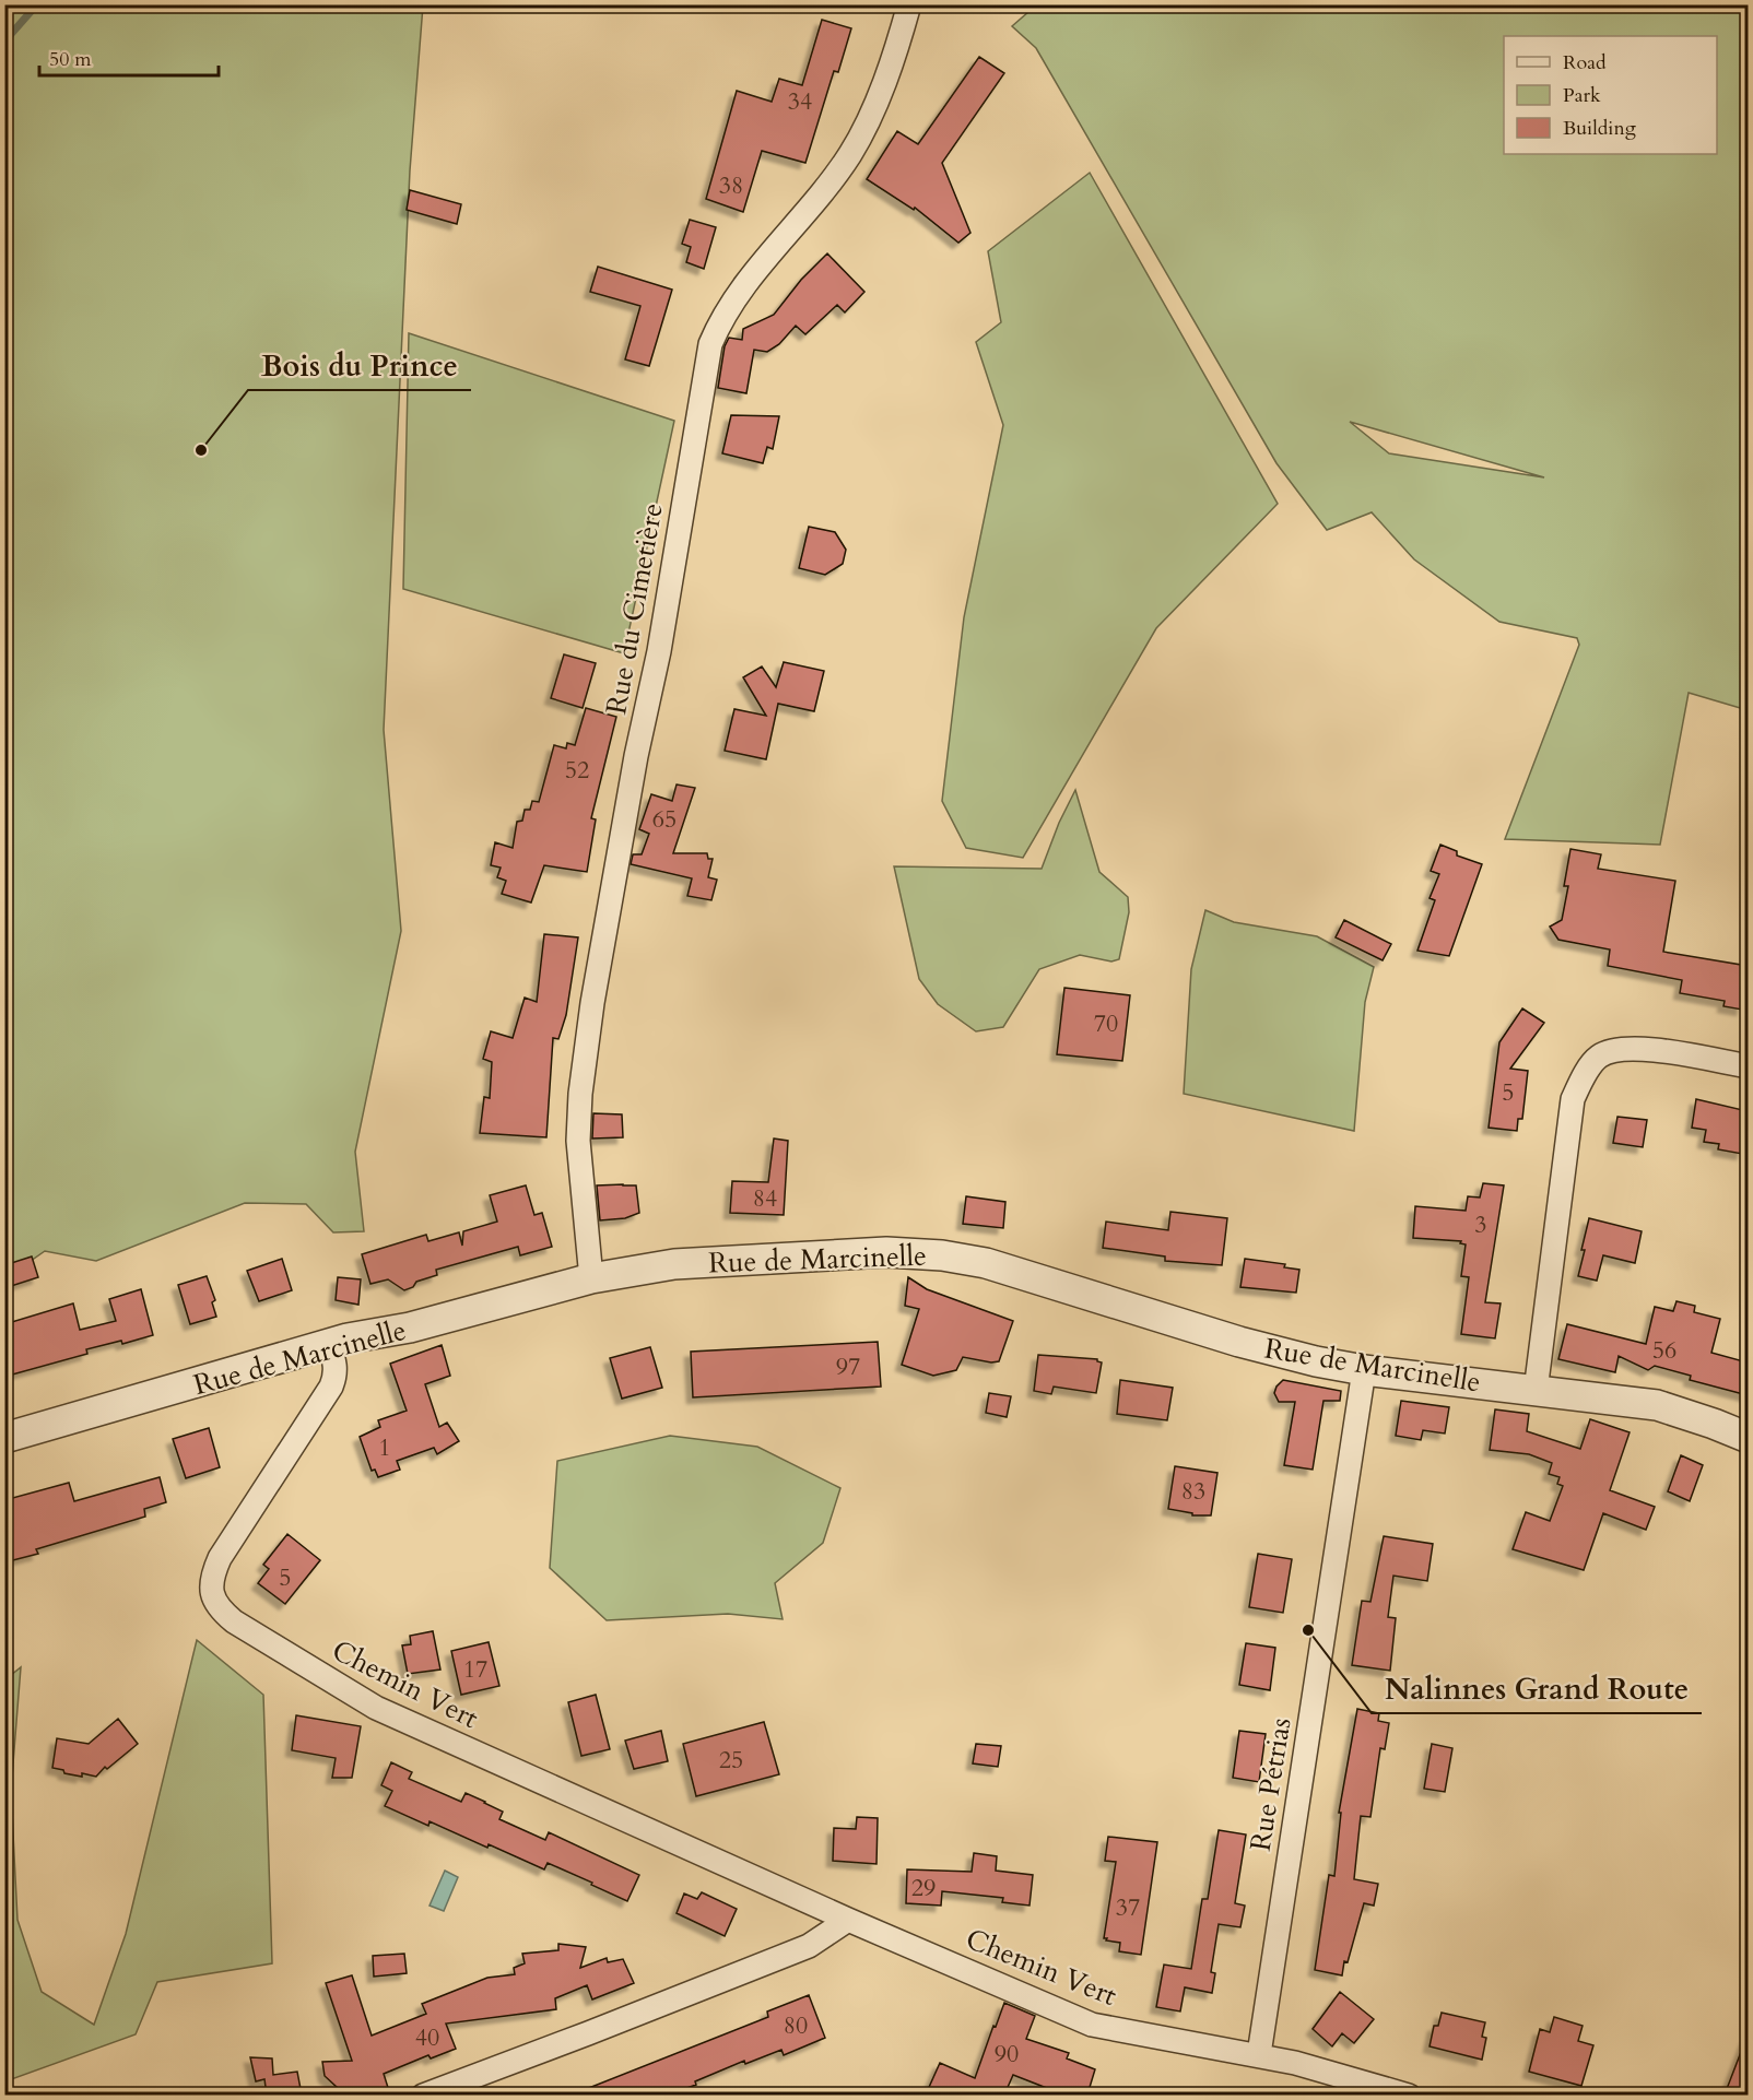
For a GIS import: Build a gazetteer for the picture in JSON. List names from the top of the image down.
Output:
{
  "streets": {
    "street": [
      "Rue du Cimetière",
      "Rue de Marcinelle",
      "Chemin Vert",
      "Rue Pétrias"
    ]
  },
  "crossings": [
    ["Rue du Cimetière", "Rue de Marcinelle"],
    ["Rue de Marcinelle", "Chemin Vert"],
    ["Rue de Marcinelle", "Rue Pétrias"],
    ["Chemin Vert", "Rue Pétrias"]
  ],
  "places": ["Bois du Prince", "Nalinnes Grand Route"],
  "house_numbers": [
    "34",
    "38",
    "52",
    "65",
    "70",
    "5",
    "84",
    "3",
    "56",
    "97",
    "1",
    "83",
    "5",
    "17",
    "25",
    "29",
    "37",
    "80",
    "40",
    "90"
  ],
  "legend": ["Road", "Park", "Building"],
  "scale_bar": "50 m"
}
